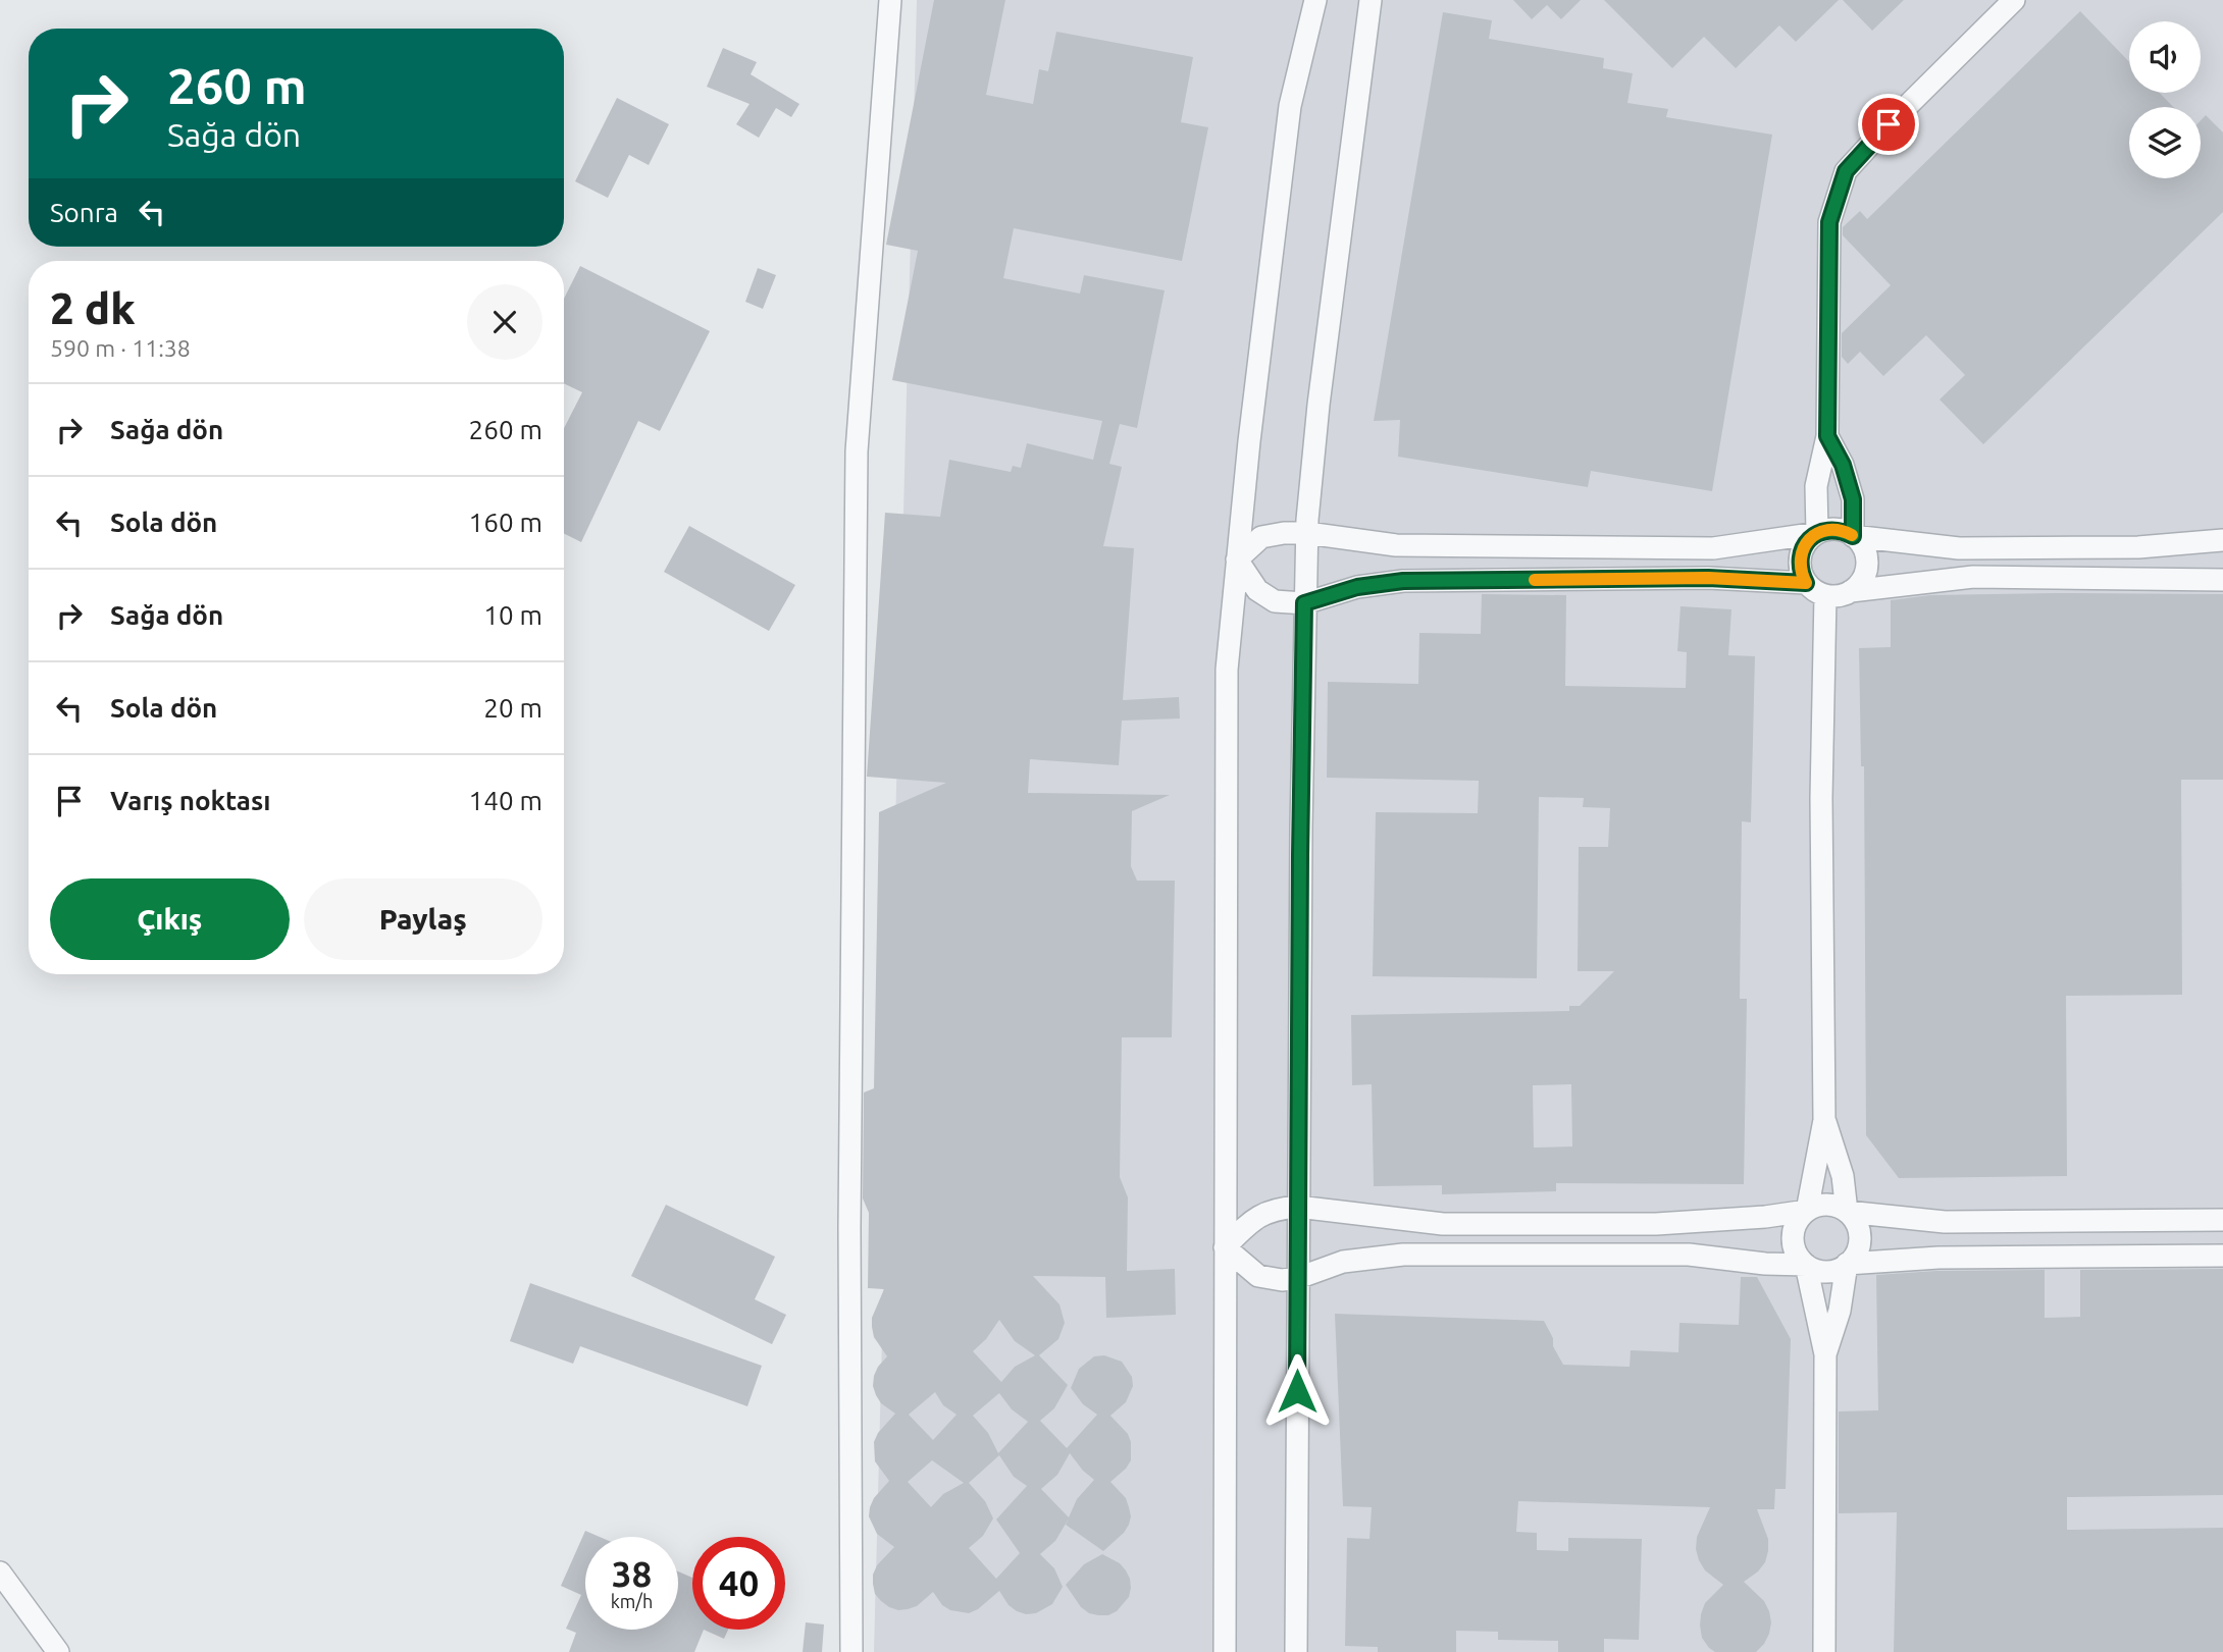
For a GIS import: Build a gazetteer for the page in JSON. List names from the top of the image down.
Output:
{
  "page": {
    "turn": ["260 m", "Sağa dön"],
    "then": "Sonra",
    "heading": ["2 dk", "590 m · 11:38"],
    "list": [
      {
        "name": "Sağa dön",
        "value": "260 m"
      },
      {
        "name": "Sola dön",
        "value": "160 m"
      },
      {
        "name": "Sağa dön",
        "value": "10 m"
      },
      {
        "name": "Sola dön",
        "value": "20 m"
      },
      {
        "name": "Varış noktası",
        "value": "140 m"
      }
    ],
    "buttons": ["Çıkış", "Paylaş"],
    "speed": "38 km/h",
    "limit": "40"
  }
}
